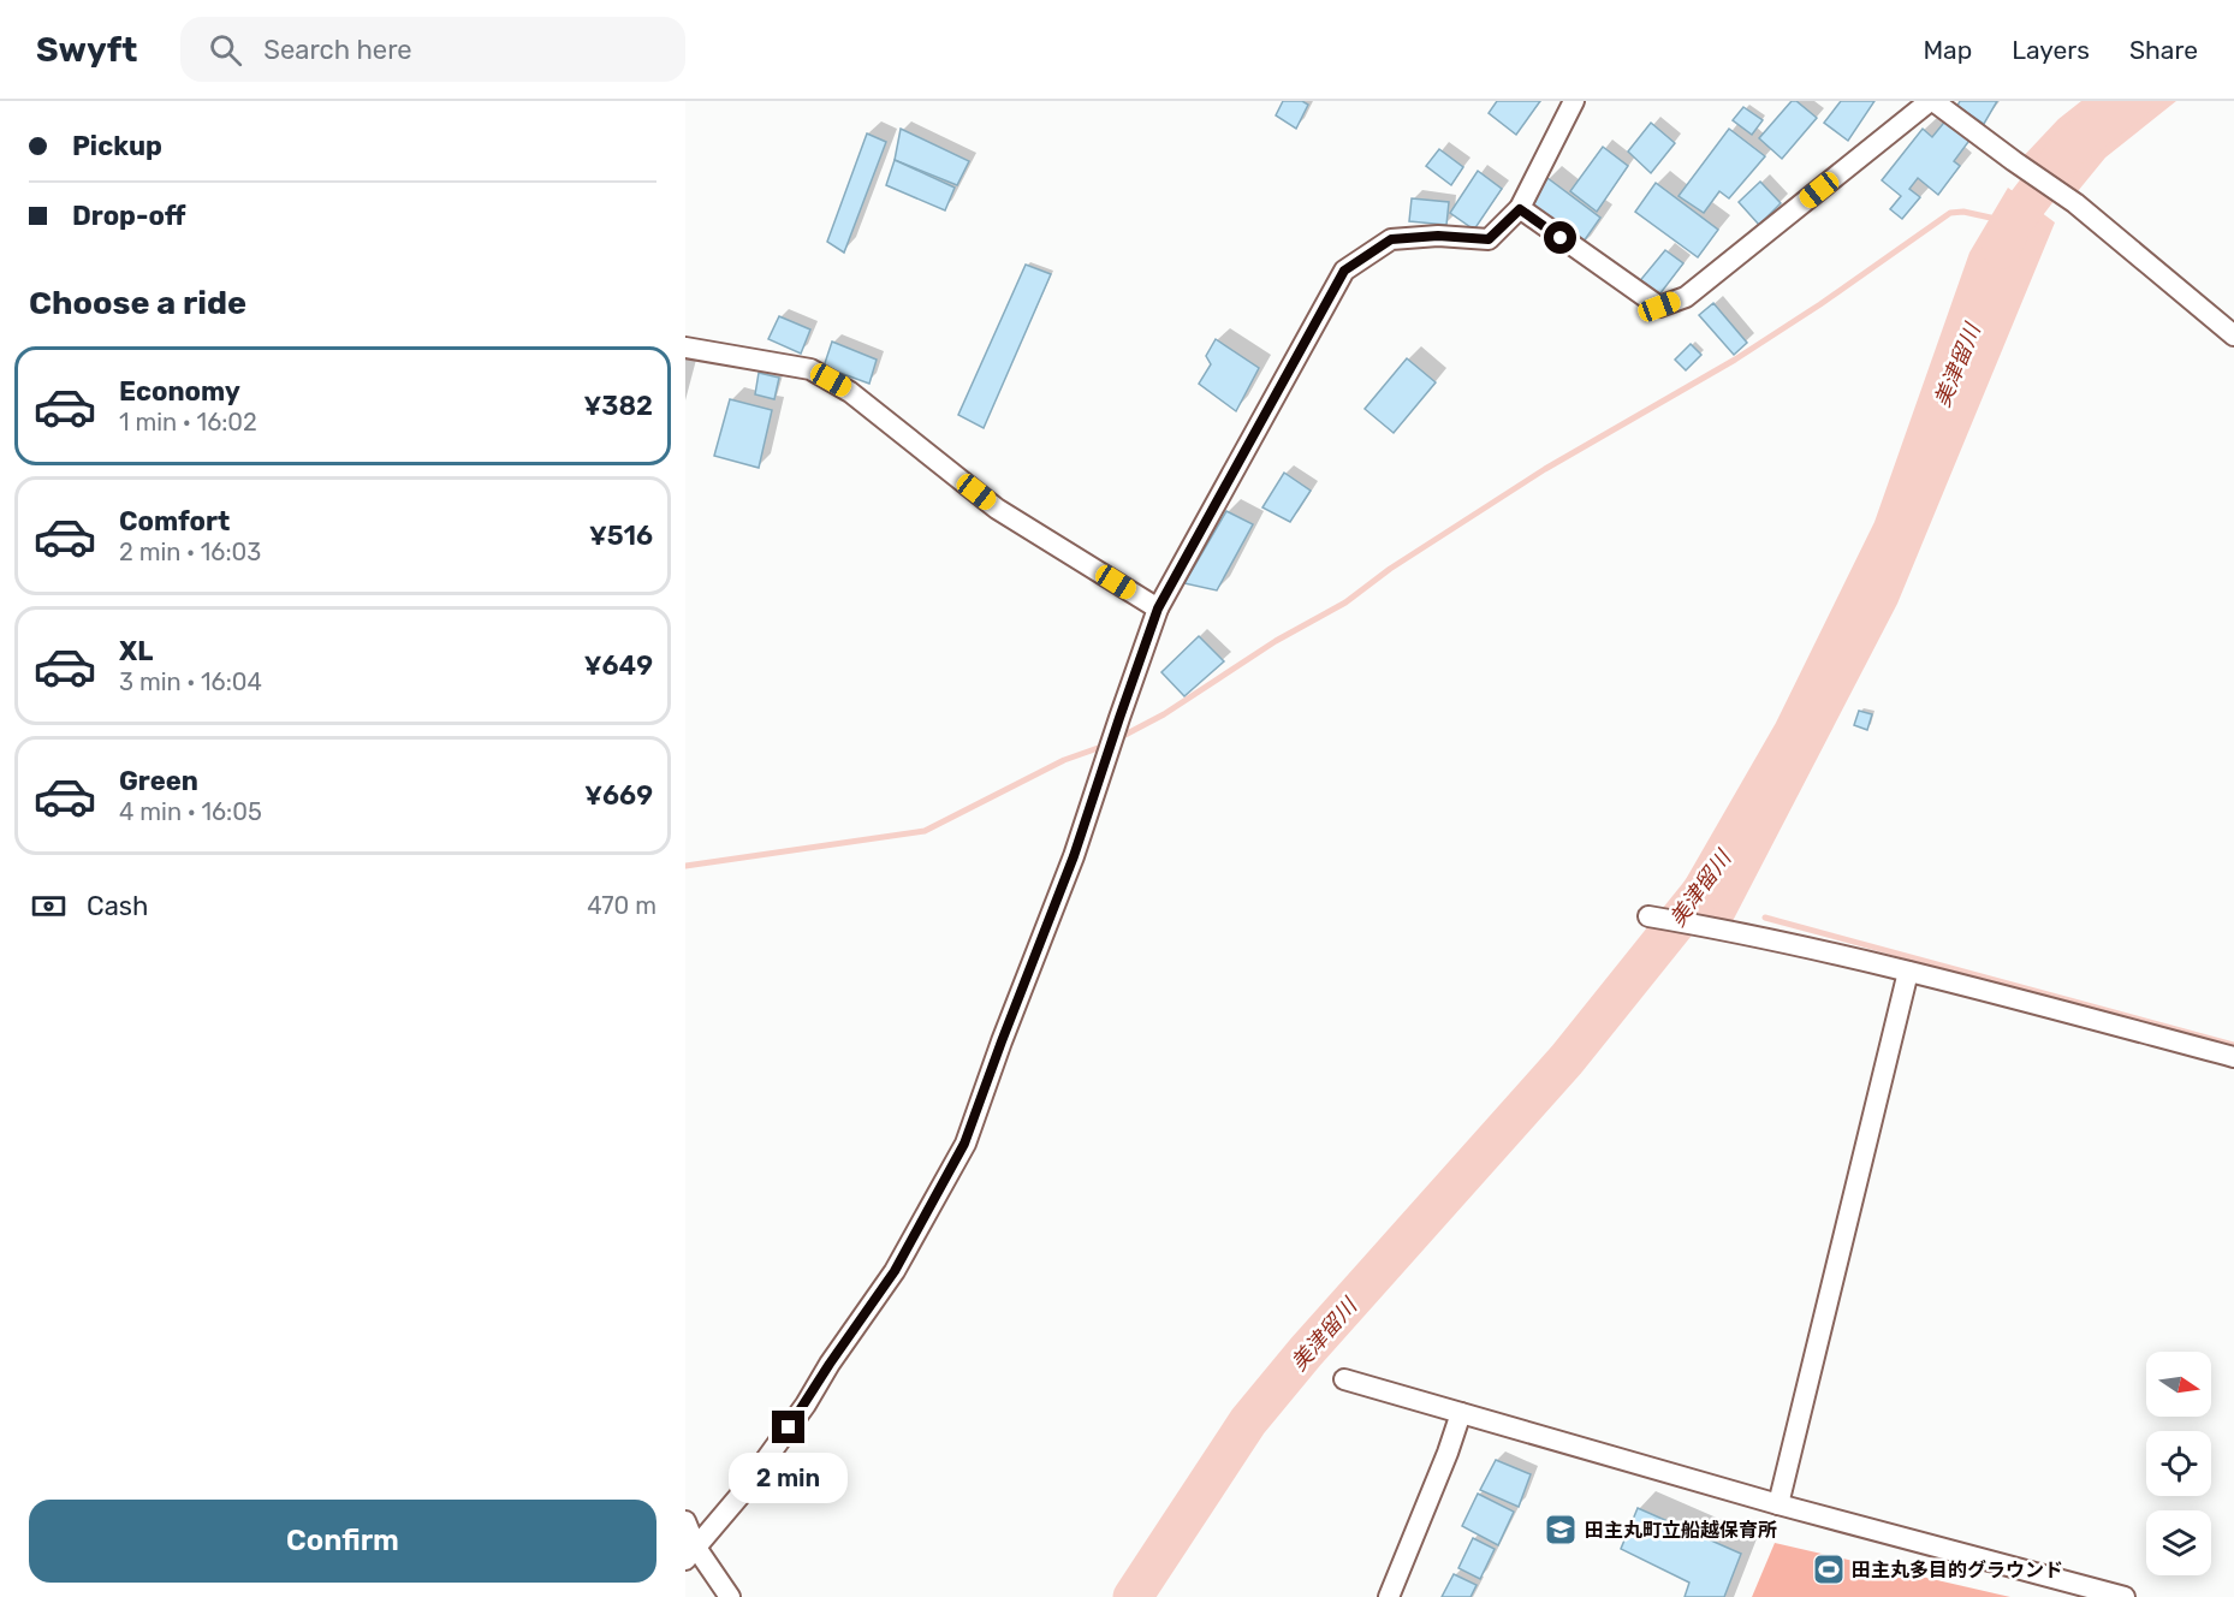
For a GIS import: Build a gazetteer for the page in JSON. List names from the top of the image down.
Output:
{
  "water": ["美津留川"],
  "places": {
    "school or university": ["田主丸町立船越保育所"],
    "sports": ["田主丸多目的グラウンド"]
  },
  "north": "right",
  "page": {
    "header": "Swyft",
    "search": "Search here",
    "nav": ["Map", "Layers", "Share"],
    "banner": ["Pickup", "Drop-off"],
    "heading": "Choose a ride",
    "list": [
      {
        "name": "Economy",
        "note": "1 min · 16:02",
        "value": "¥382"
      },
      {
        "name": "Comfort",
        "note": "2 min · 16:03",
        "value": "¥516"
      },
      {
        "name": "XL",
        "note": "3 min · 16:04",
        "value": "¥649"
      },
      {
        "name": "Green",
        "note": "4 min · 16:05",
        "value": "¥669"
      }
    ],
    "pay": ["Cash", "470 m"],
    "bubble": "2 min",
    "buttons": "Confirm"
  }
}
